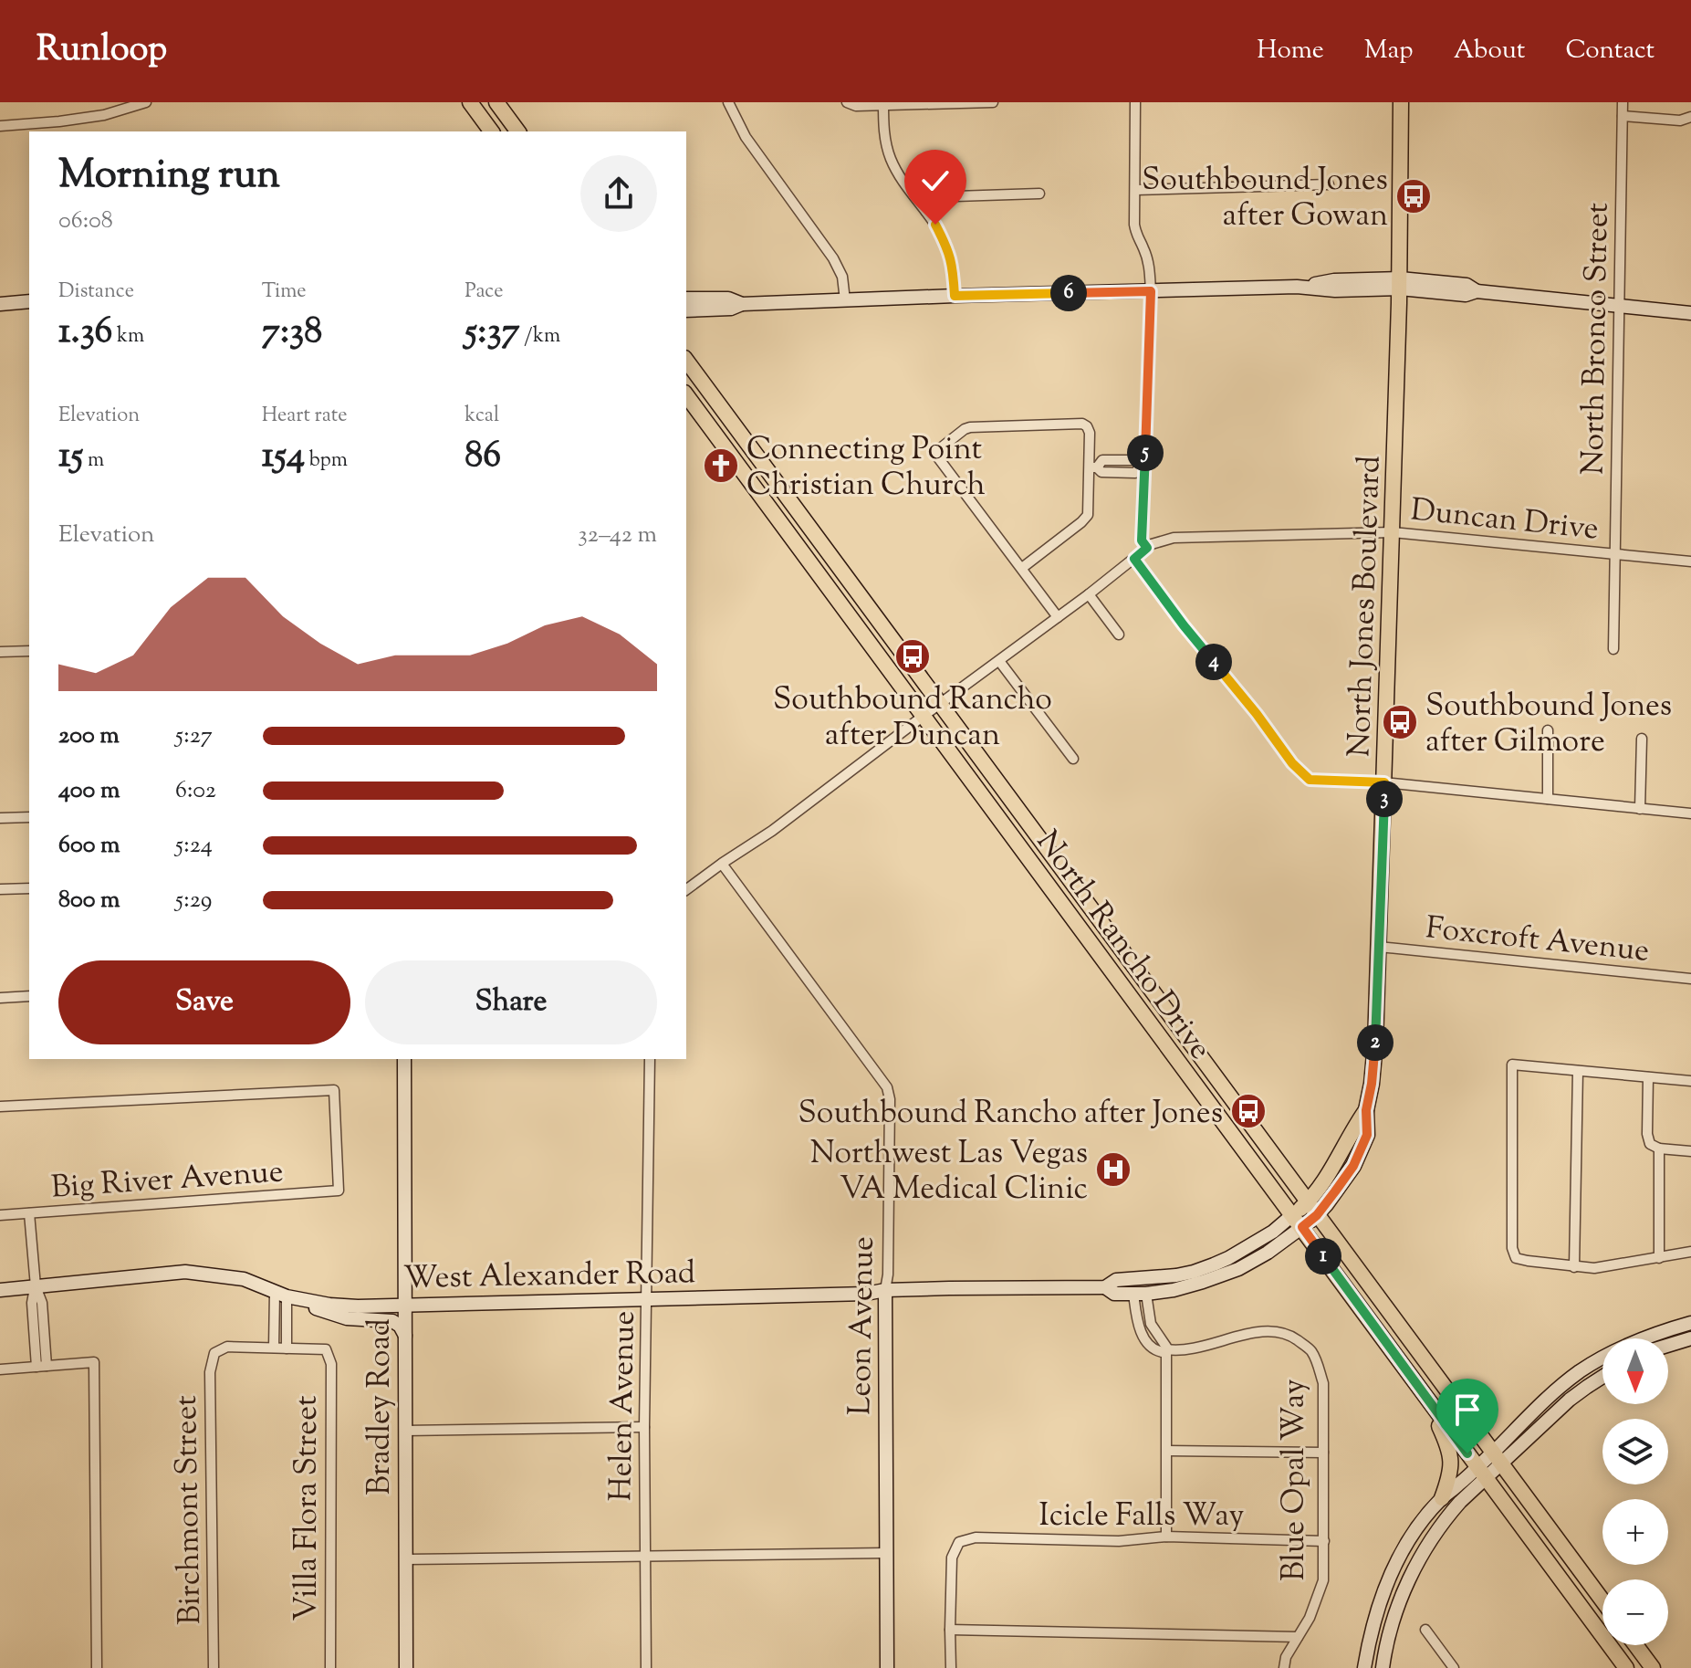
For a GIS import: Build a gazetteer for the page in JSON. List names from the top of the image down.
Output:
{
  "streets": {
    "main road": [
      "North Jones Boulevard",
      "North Rancho Drive",
      "West Alexander Road",
      "Leon Avenue",
      "Bradley Road"
    ],
    "street": [
      "North Bronco Street",
      "Duncan Drive",
      "Foxcroft Avenue",
      "Big River Avenue",
      "Helen Avenue",
      "Blue Opal Way",
      "Villa Flora Street",
      "Birchmont Street",
      "Icicle Falls Way"
    ]
  },
  "crossings": [
    ["North Bronco Street", "Duncan Drive"],
    ["Duncan Drive", "North Jones Boulevard"],
    ["Duncan Drive", "North Rancho Drive"],
    ["Duncan Drive", "Leon Avenue"],
    ["North Jones Boulevard", "Foxcroft Avenue"],
    ["North Jones Boulevard", "North Rancho Drive"],
    ["North Jones Boulevard", "West Alexander Road"],
    ["North Rancho Drive", "West Alexander Road"],
    ["West Alexander Road", "Leon Avenue"],
    ["West Alexander Road", "Helen Avenue"],
    ["West Alexander Road", "Bradley Road"],
    ["Blue Opal Way", "Icicle Falls Way"]
  ],
  "places": {
    "bus stop": [
      "Southbound Jones after Gowan",
      "Southbound Rancho after Duncan",
      "Southbound Jones after Gilmore",
      "Southbound Rancho after Jones"
    ],
    "church": ["Connecting Point Christian Church"],
    "hospital": ["Northwest Las Vegas VA Medical Clinic"]
  },
  "north": "bottom",
  "page": {
    "header": "Runloop",
    "nav": [
      "Home",
      "Map",
      "About",
      "Contact"
    ],
    "heading": ["Morning run", "06:08"],
    "stats": [
      ["Distance", "1.36 km"],
      ["Time", "7:38"],
      ["Pace", "5:37 /km"],
      ["Elevation", "15 m"],
      ["Heart rate", "154 bpm"],
      ["kcal", "86"]
    ],
    "pins": [
      "6",
      "5",
      "4",
      "3",
      "2",
      "1"
    ],
    "chart": ["Elevation", "32–42 m"],
    "list": [
      {
        "name": "200 m",
        "note": "5:27"
      },
      {
        "name": "400 m",
        "note": "6:02"
      },
      {
        "name": "600 m",
        "note": "5:24"
      },
      {
        "name": "800 m",
        "note": "5:29"
      }
    ],
    "buttons": ["Save", "Share"],
    "map_buttons": ["+", "−"]
  }
}
